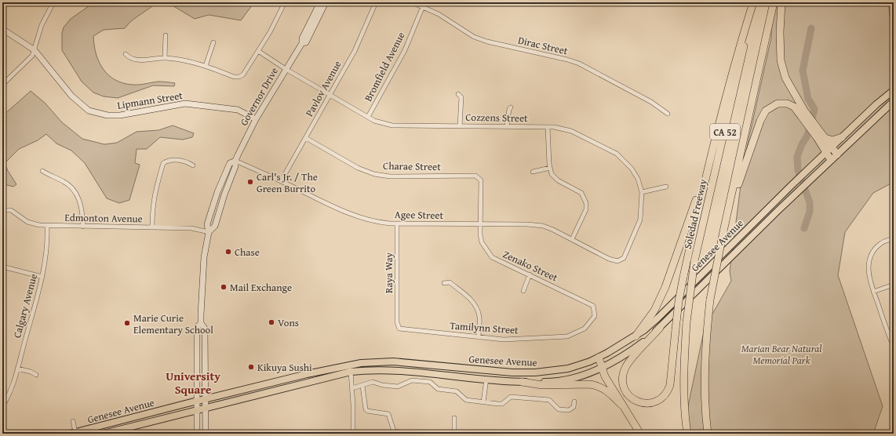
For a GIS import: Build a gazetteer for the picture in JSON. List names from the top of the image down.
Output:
{
  "streets": {
    "highway": ["CA 52", "Soledad Freeway"],
    "main road": ["Governor Drive", "Lipmann Street", "Genesee Avenue"],
    "street": [
      "Dirac Street",
      "Bromfield Avenue",
      "Pavlov Avenue",
      "Cozzens Street",
      "Charae Street",
      "Agee Street",
      "Edmonton Avenue",
      "Zenako Street",
      "Raya Way",
      "Calgary Avenue",
      "Tamilynn Street"
    ]
  },
  "crossings": [
    ["Dirac Street", "Bromfield Avenue"],
    ["Bromfield Avenue", "Cozzens Street"],
    ["Pavlov Avenue", "Cozzens Street"],
    ["Pavlov Avenue", "Charae Street"],
    ["Pavlov Avenue", "Agee Street"],
    ["Governor Drive", "Lipmann Street"],
    ["Governor Drive", "Cozzens Street"],
    ["Governor Drive", "Agee Street"],
    ["Governor Drive", "Edmonton Avenue"],
    ["Governor Drive", "Genesee Avenue"],
    ["Cozzens Street", "Agee Street"],
    ["Charae Street", "Agee Street"],
    ["Charae Street", "Zenako Street"],
    ["Agee Street", "Zenako Street"],
    ["Agee Street", "Raya Way"],
    ["Edmonton Avenue", "Calgary Avenue"],
    ["Zenako Street", "Tamilynn Street"],
    ["Raya Way", "Tamilynn Street"]
  ],
  "districts": ["University Square"],
  "parks": ["Marian Bear Natural Memorial Park"],
  "places": [
    "Carl's Jr. / The Green Burrito",
    "Chase",
    "Mail Exchange",
    "Vons",
    "Marie Curie Elementary School",
    "Kikuya Sushi"
  ]
}
